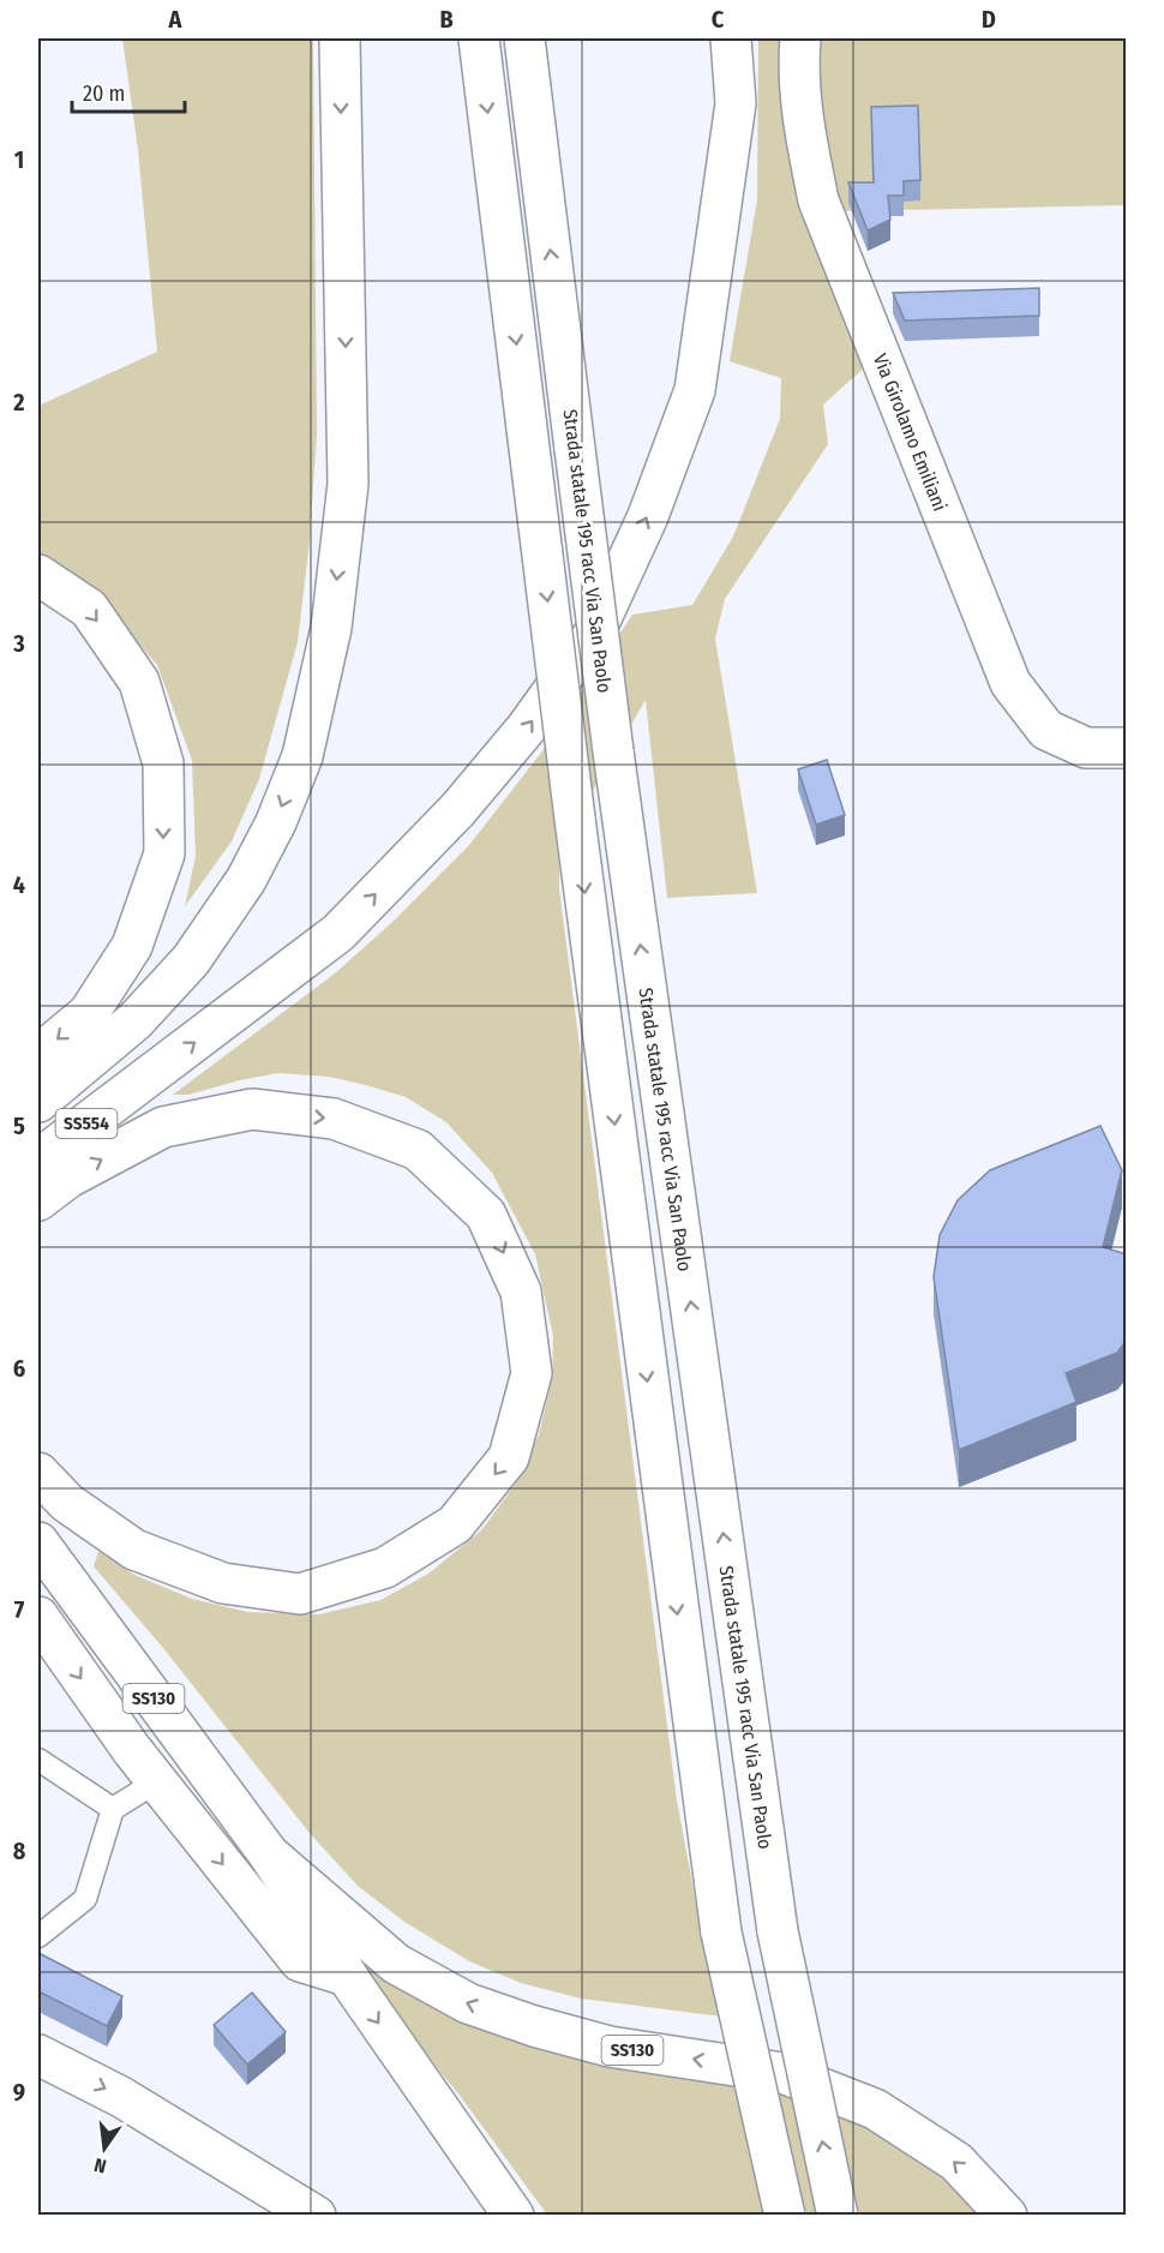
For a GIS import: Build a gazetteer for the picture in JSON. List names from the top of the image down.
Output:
{
  "streets": {
    "main road": [
      "Via Girolamo Emiliani",
      "Strada statale 195 racc Via San Paolo",
      "SS554",
      "SS130"
    ]
  },
  "scale_bar": "20 m",
  "north": "bottom",
  "grid": {
    "columns": [
      "A",
      "B",
      "C",
      "D"
    ],
    "rows": [
      "1",
      "2",
      "3",
      "4",
      "5",
      "6",
      "7",
      "8",
      "9"
    ]
  }
}
